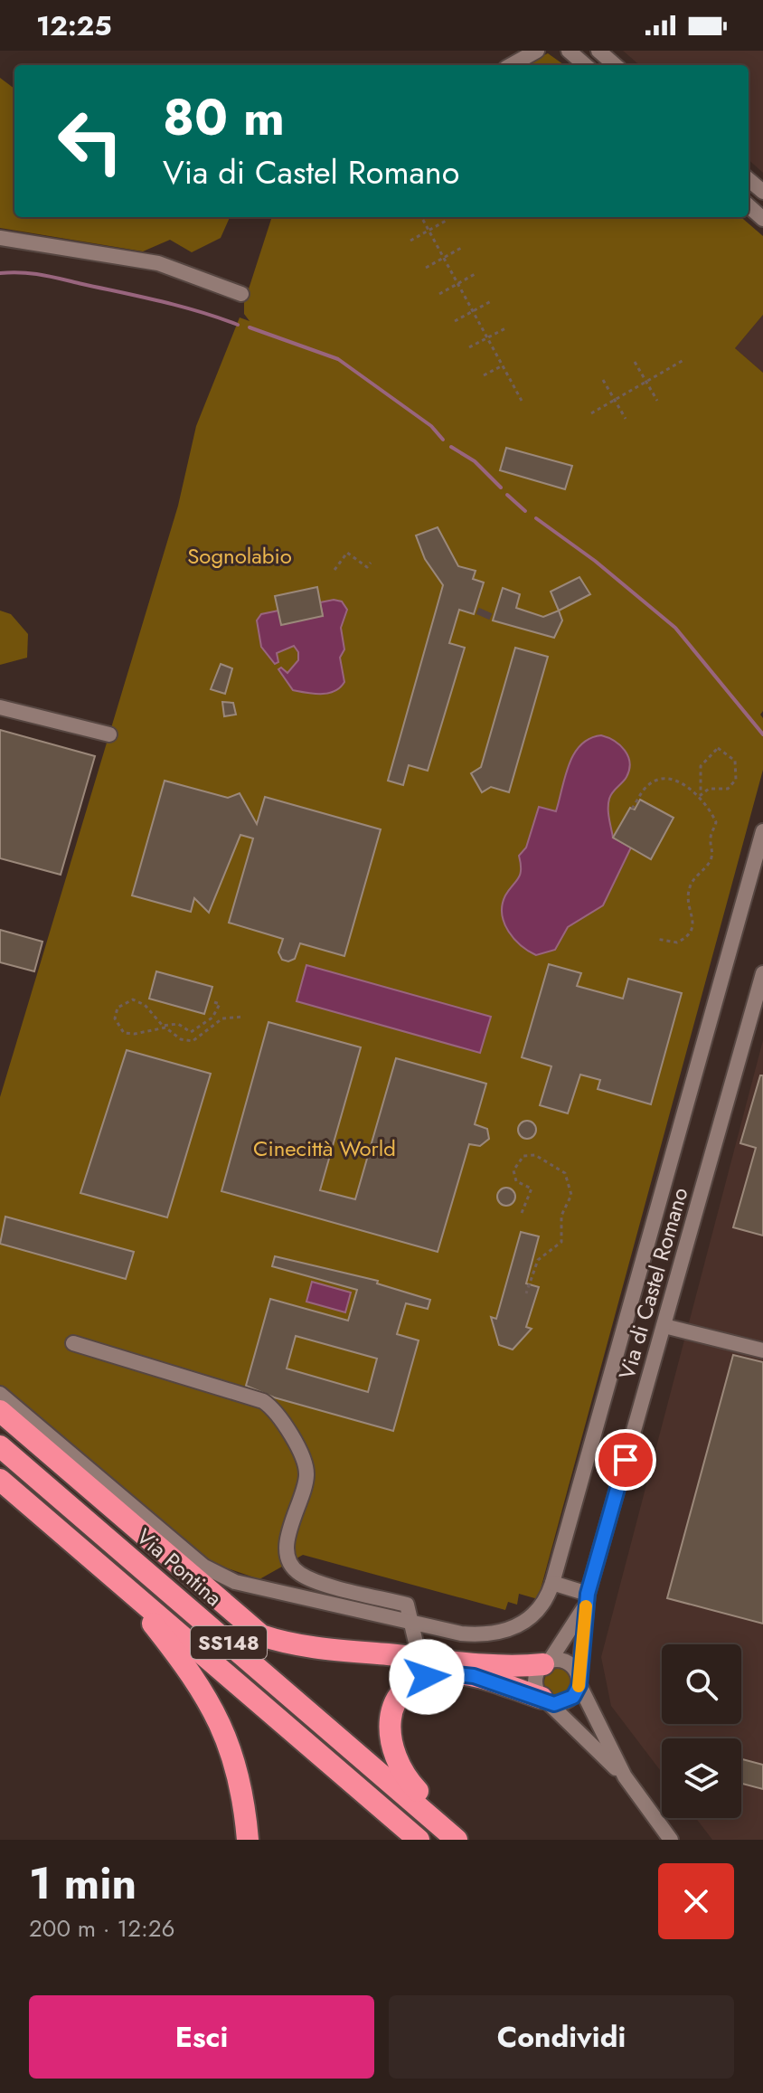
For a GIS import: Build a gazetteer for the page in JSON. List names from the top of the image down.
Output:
{
  "streets": {
    "highway": ["Via Pontina", "SS148"],
    "street": ["Via di Castel Romano"]
  },
  "parks": ["Sognolabio", "Cinecittà World"],
  "page": {
    "status": "12:25",
    "turn": ["80 m", "Via di Castel Romano"],
    "heading": ["1 min", "200 m · 12:26"],
    "buttons": ["Esci", "Condividi"]
  }
}
